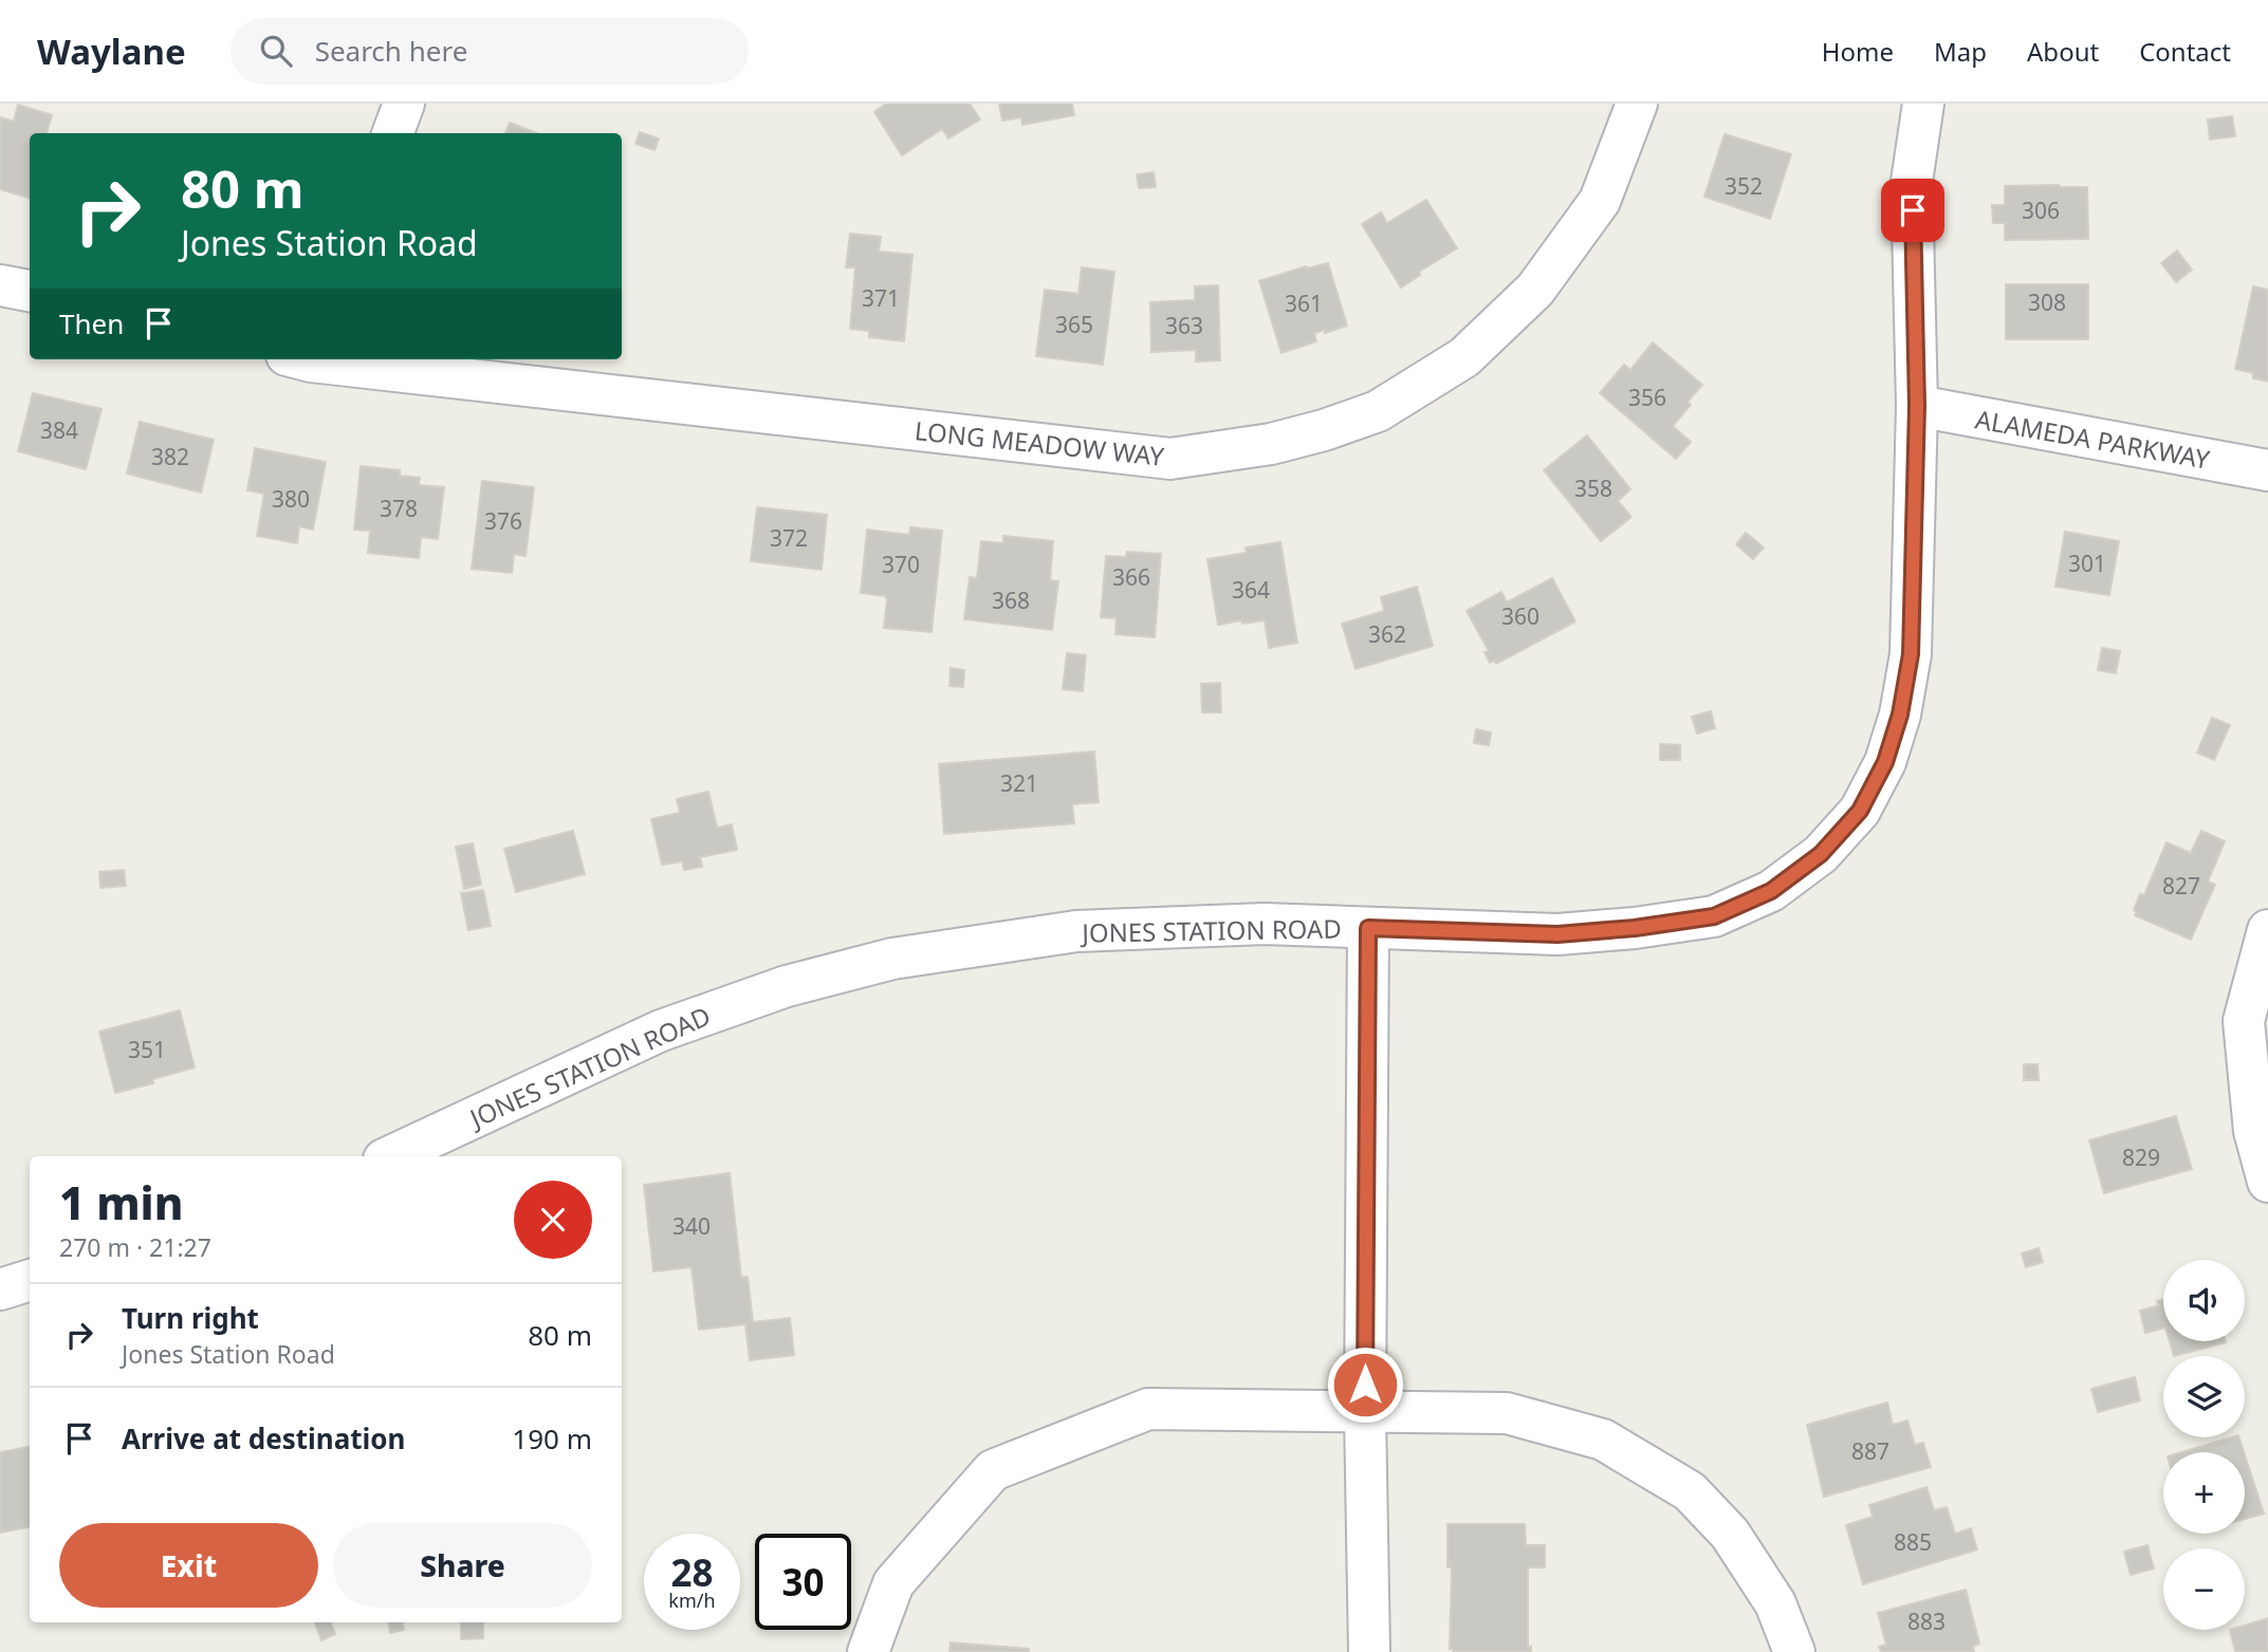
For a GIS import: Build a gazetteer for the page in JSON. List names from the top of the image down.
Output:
{
  "streets": {
    "street": ["ALAMEDA PARKWAY", "LONG MEADOW WAY", "JONES STATION ROAD"]
  },
  "crossings": [
    ["ALAMEDA PARKWAY", "JONES STATION ROAD"]
  ],
  "house_numbers": [
    "352",
    "306",
    "371",
    "308",
    "361",
    "365",
    "363",
    "356",
    "384",
    "382",
    "358",
    "380",
    "378",
    "376",
    "372",
    "301",
    "370",
    "366",
    "364",
    "368",
    "360",
    "362",
    "321",
    "827",
    "351",
    "829",
    "340",
    "887",
    "885",
    "883"
  ],
  "page": {
    "header": "Waylane",
    "search": "Search here",
    "nav": [
      "Home",
      "Map",
      "About",
      "Contact"
    ],
    "turn": ["80 m", "Jones Station Road"],
    "then": "Then",
    "heading": ["1 min", "270 m · 21:27"],
    "map_buttons": ["+", "−"],
    "list": [
      {
        "name": "Turn right",
        "note": "Jones Station Road",
        "value": "80 m"
      },
      {
        "name": "Arrive at destination",
        "value": "190 m"
      }
    ],
    "buttons": ["Exit", "Share"],
    "speed": "28 km/h",
    "limit": "30"
  }
}
